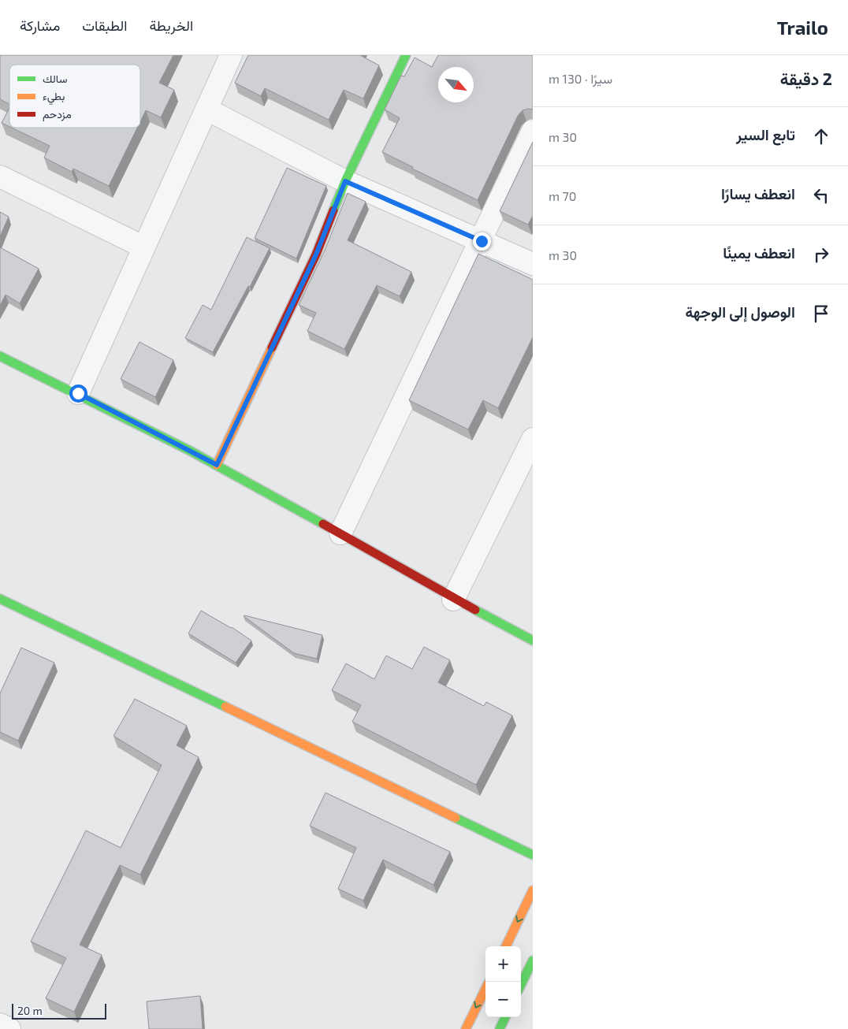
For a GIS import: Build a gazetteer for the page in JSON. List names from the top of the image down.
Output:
{
  "legend": ["سالك", "بطيء", "مزدحم"],
  "scale_bar": "20 m",
  "north": "bottom right",
  "page": {
    "header": "Trailo",
    "nav": ["الخريطة", "الطبقات", "مشاركة"],
    "heading": ["2 دقيقة", "سيرًا · 130 m"],
    "list": [
      ["تابع السير", "30 m"],
      ["انعطف يسارًا", "70 m"],
      ["انعطف يمينًا", "30 m"],
      "الوصول إلى الوجهة"
    ],
    "map_buttons": ["+", "−"],
    "scale": "20 m"
  }
}
